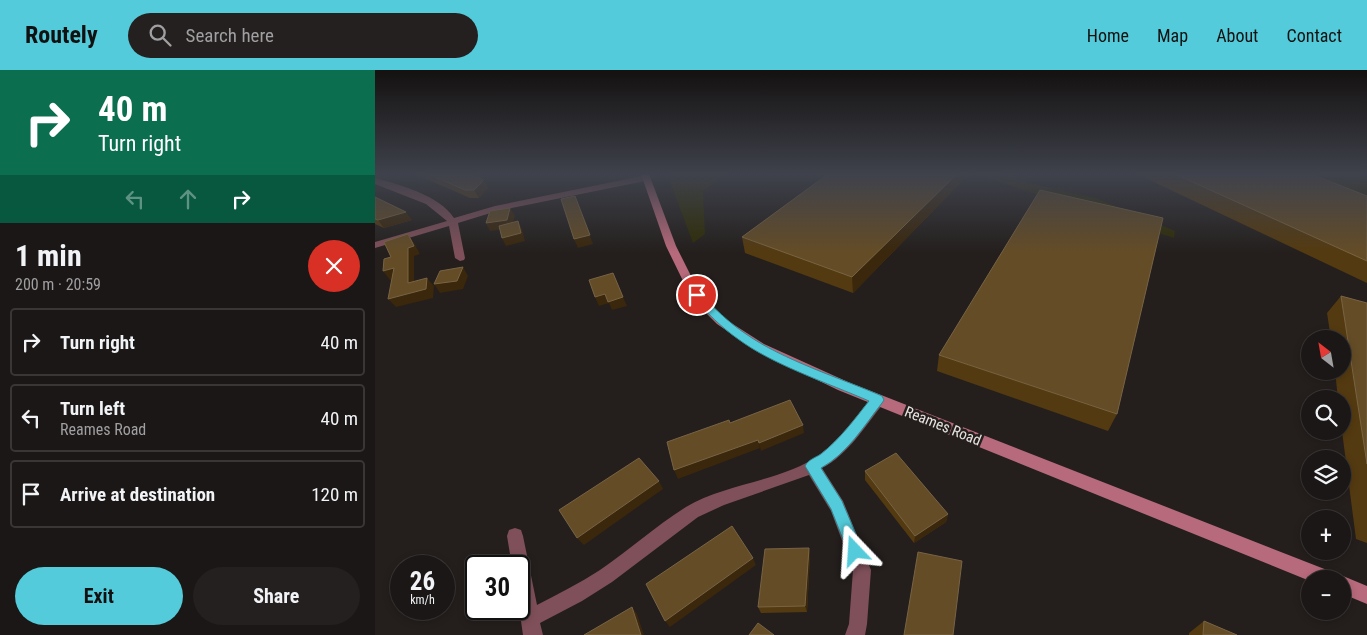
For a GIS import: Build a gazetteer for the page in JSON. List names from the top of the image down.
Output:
{
  "streets": {
    "main road": ["Reames Road"]
  },
  "north": "top left",
  "page": {
    "header": "Routely",
    "search": "Search here",
    "nav": [
      "Home",
      "Map",
      "About",
      "Contact"
    ],
    "turn": ["40 m", "Turn right"],
    "heading": ["1 min", "200 m · 20:59"],
    "list": [
      {
        "name": "Turn right",
        "value": "40 m"
      },
      {
        "name": "Turn left",
        "note": "Reames Road",
        "value": "40 m"
      },
      {
        "name": "Arrive at destination",
        "value": "120 m"
      }
    ],
    "map_buttons": ["+", "−"],
    "speed": "26 km/h",
    "limit": "30",
    "buttons": ["Exit", "Share"]
  }
}
